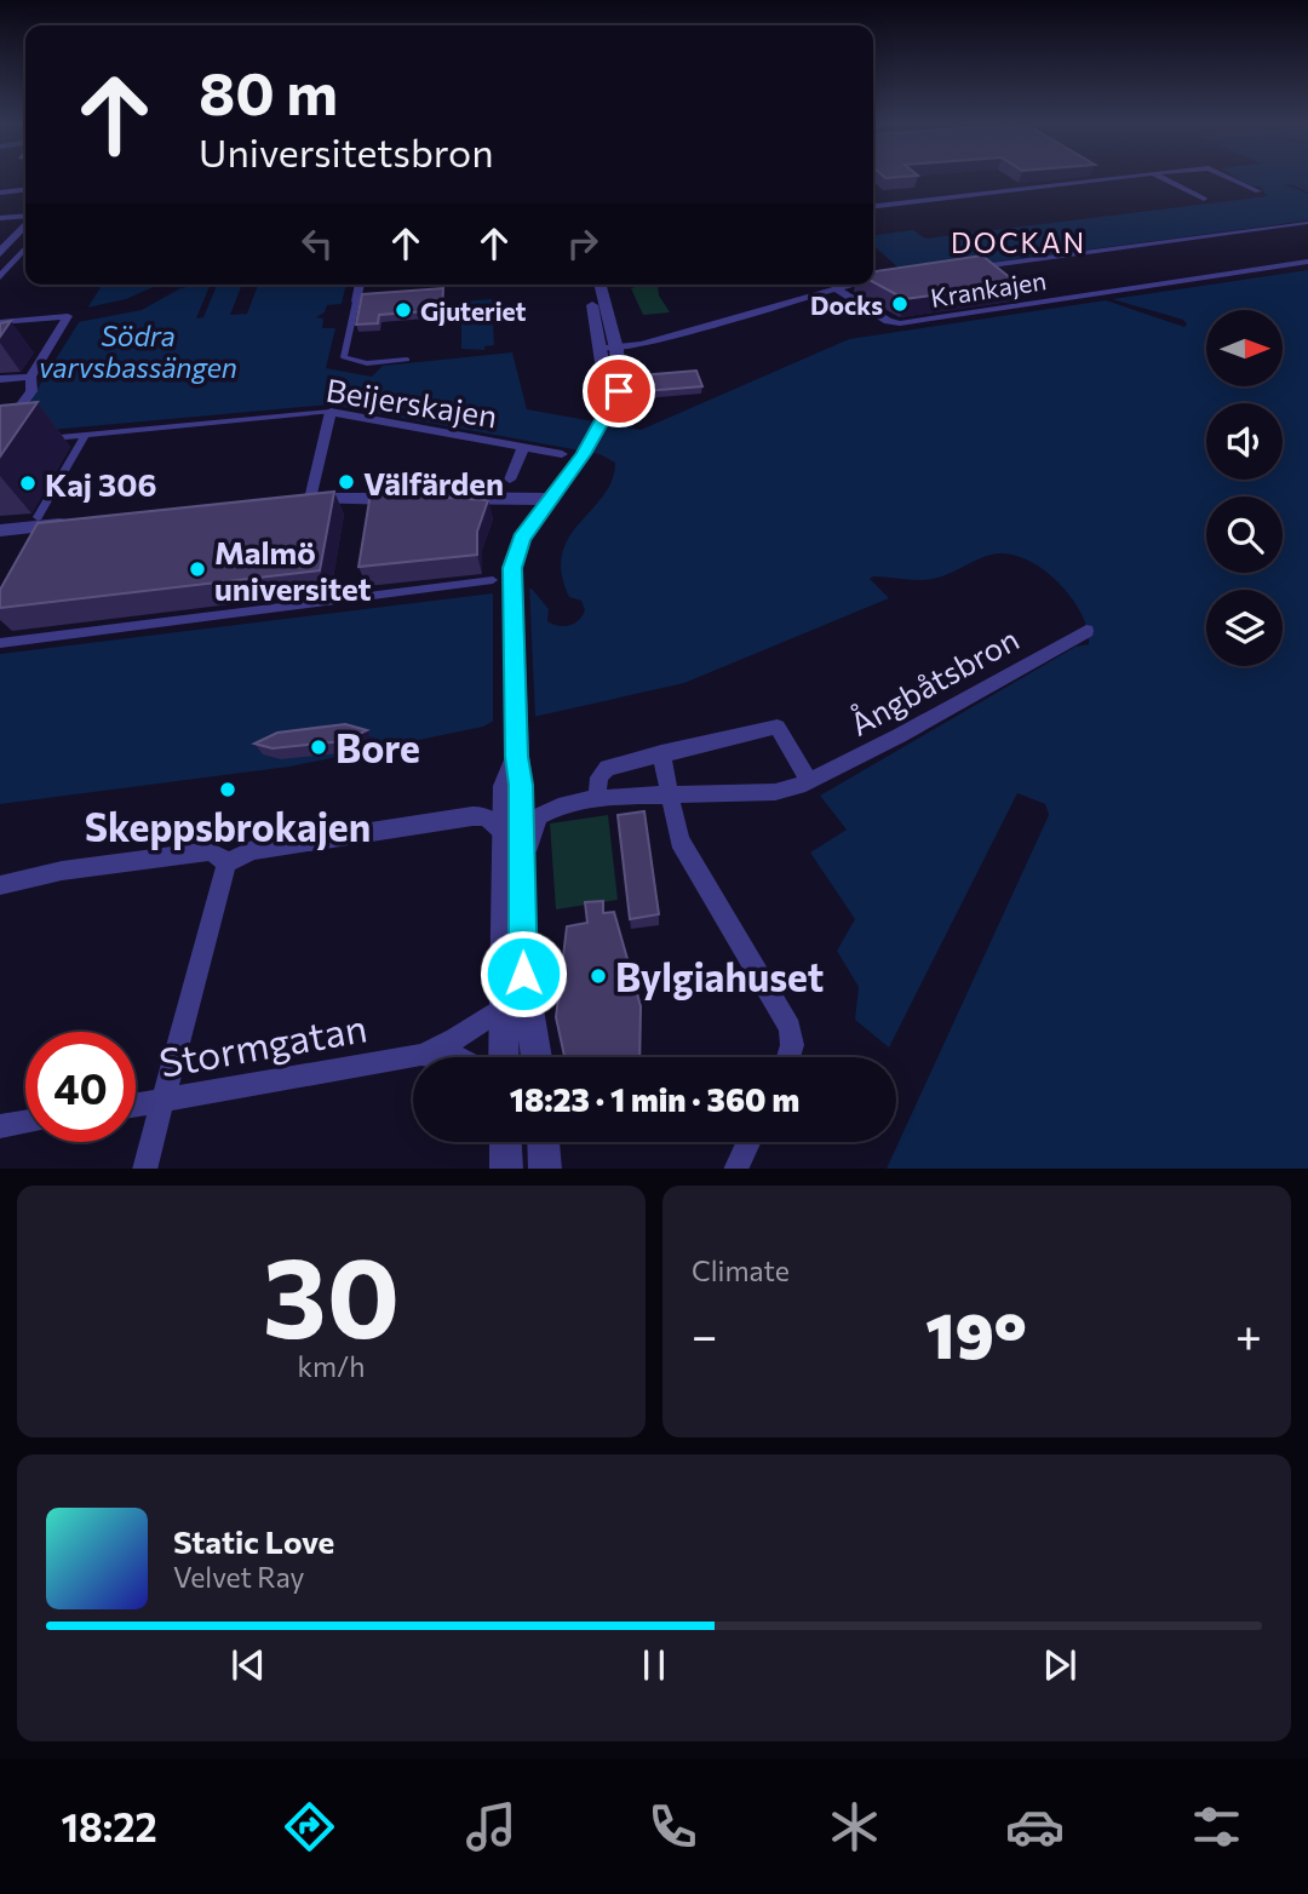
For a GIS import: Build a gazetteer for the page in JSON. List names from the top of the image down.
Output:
{
  "streets": {
    "street": [
      "Krankajen",
      "Beijerskajen",
      "Ångbåtsbron",
      "Stormgatan"
    ]
  },
  "districts": ["DOCKAN"],
  "water": ["Södra varvsbassängen"],
  "places": [
    "Docks",
    "Gjuteriet",
    "Välfärden",
    "Kaj 306",
    "Malmö universitet",
    "Bore",
    "Skeppsbrokajen",
    "Bylgiahuset"
  ],
  "north": "right",
  "page": {
    "turn": ["80 m", "Universitetsbron"],
    "limit": "40",
    "trip": "18:23 · 1 min · 360 m",
    "tile": [
      ["30", "km/h"],
      "Climate"
    ],
    "heat": ["−", "19°", "+"],
    "song": ["Static Love", "Velvet Ray"],
    "tabs": "18:22"
  }
}
